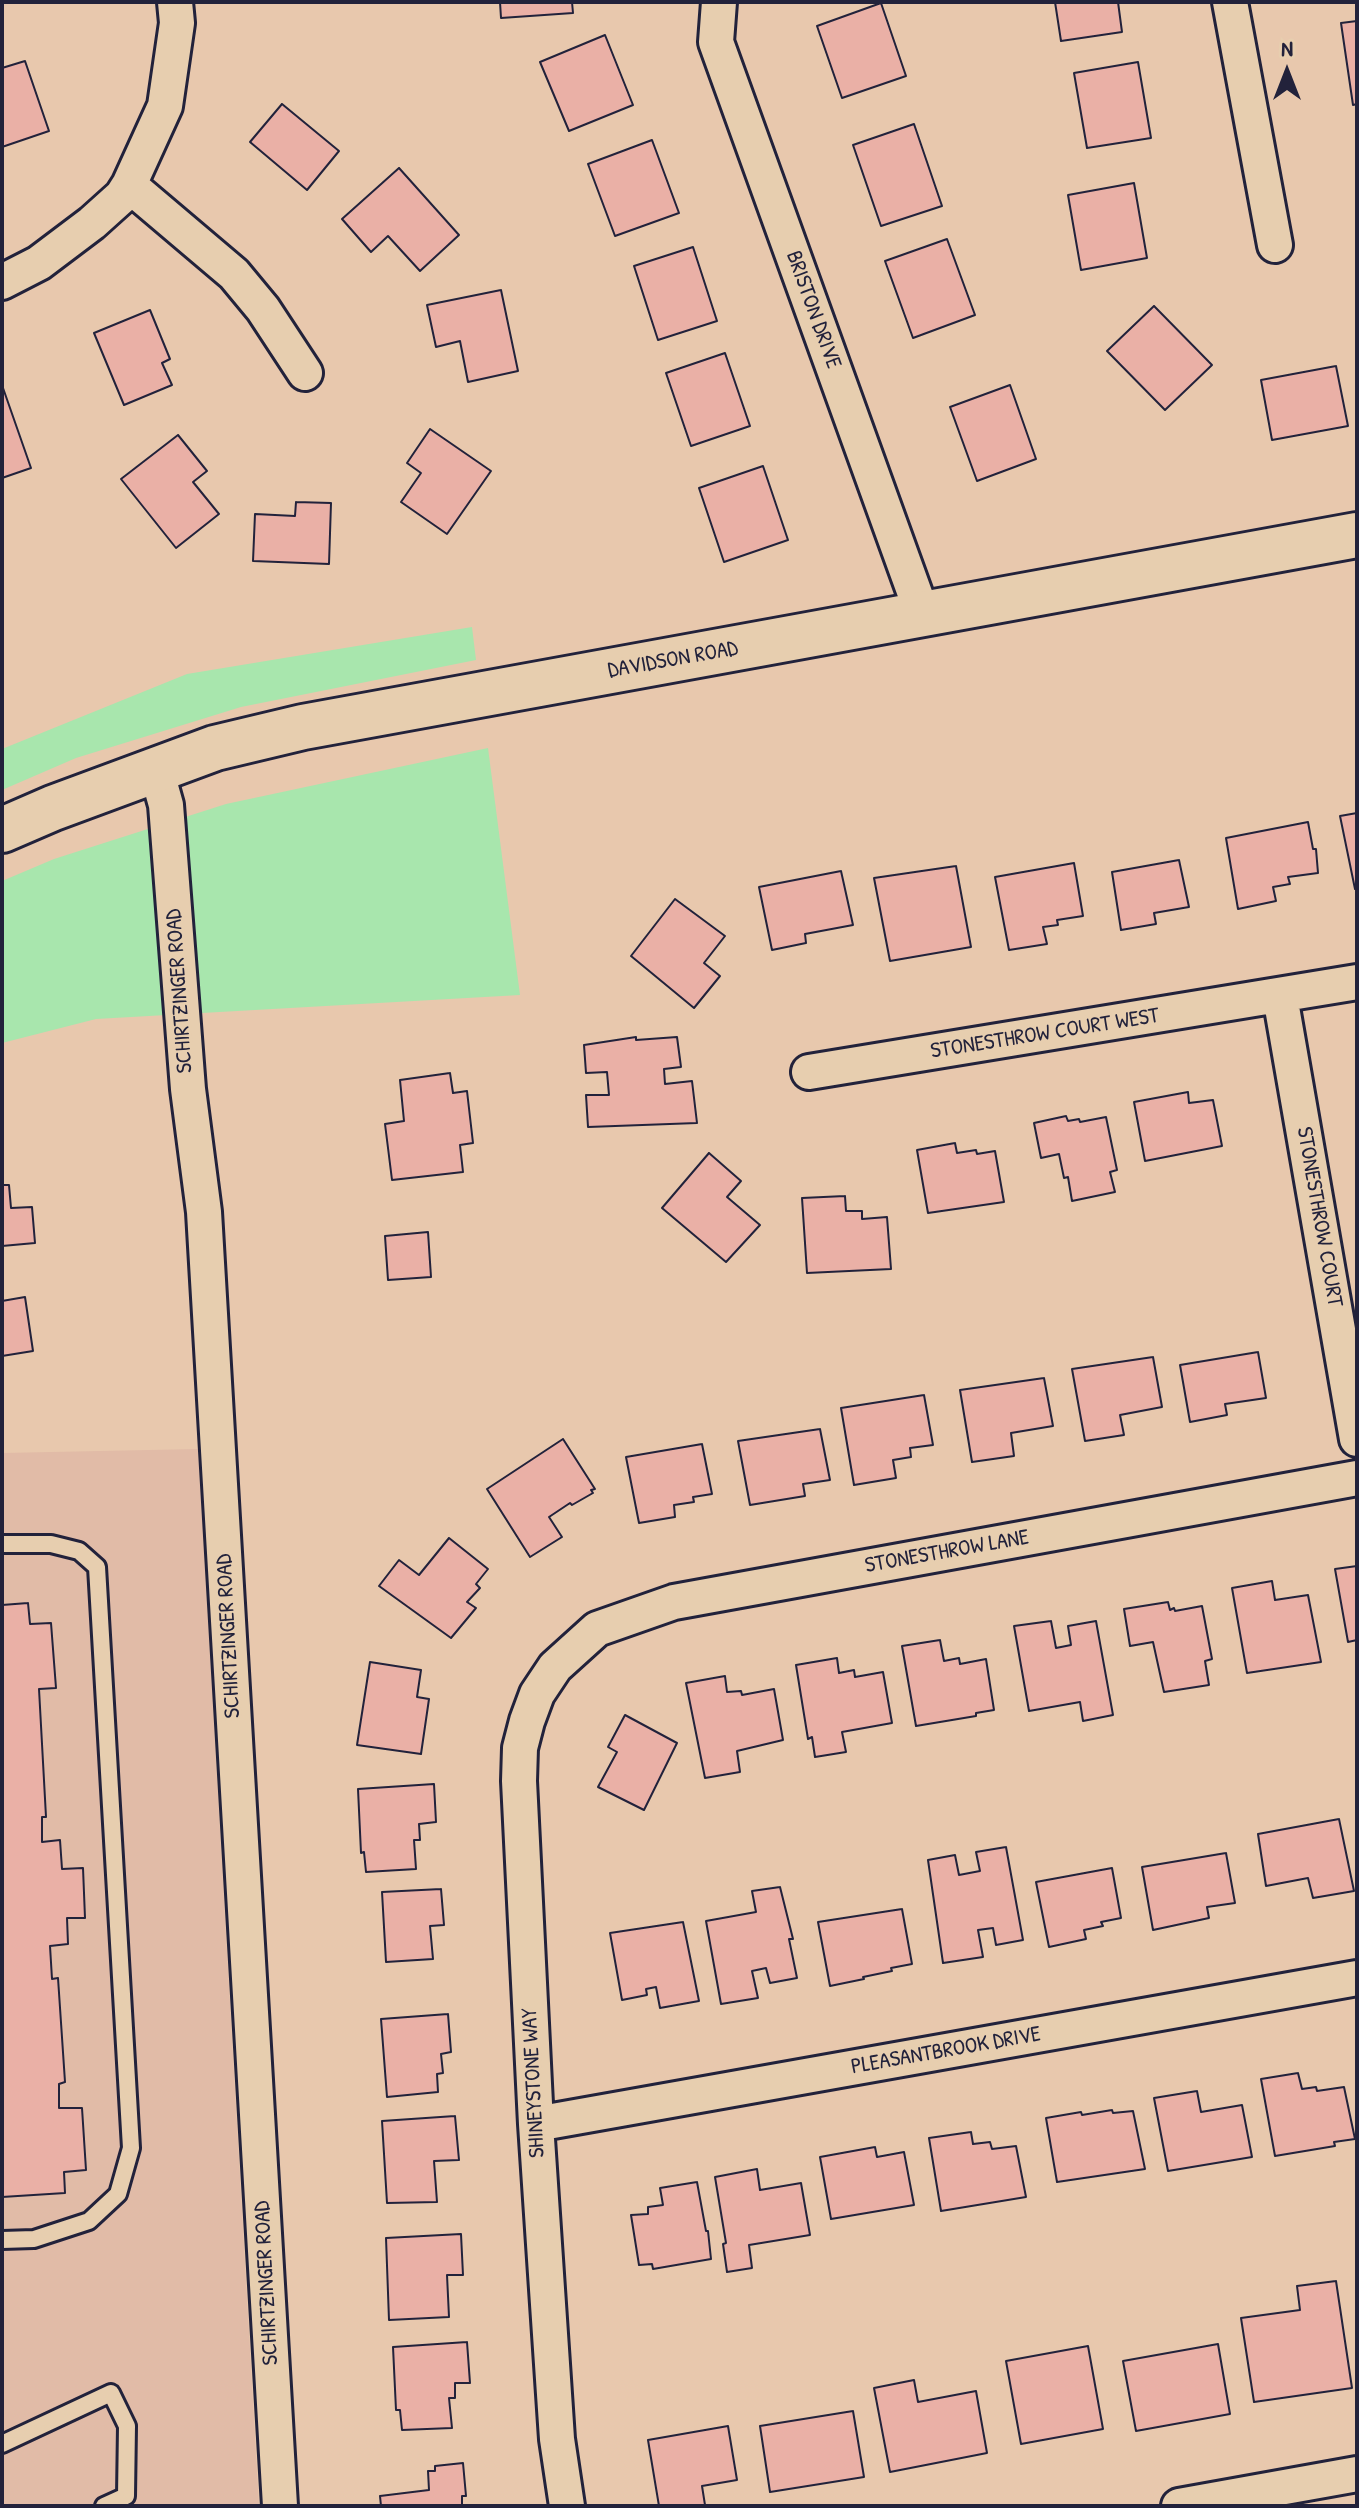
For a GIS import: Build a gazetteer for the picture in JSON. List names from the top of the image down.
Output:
{
  "streets": {
    "main road": ["DAVIDSON ROAD"],
    "street": [
      "BRISTON DRIVE",
      "SCHIRTZINGER ROAD",
      "STONESTHROW COURT WEST",
      "STONESTHROW COURT",
      "STONESTHROW LANE",
      "PLEASANTBROOK DRIVE",
      "SHINEYSTONE WAY"
    ]
  },
  "crossings": [
    ["BRISTON DRIVE", "DAVIDSON ROAD"],
    ["DAVIDSON ROAD", "SCHIRTZINGER ROAD"],
    ["STONESTHROW COURT WEST", "STONESTHROW COURT"],
    ["STONESTHROW LANE", "SHINEYSTONE WAY"],
    ["PLEASANTBROOK DRIVE", "SHINEYSTONE WAY"]
  ],
  "north": "top"
}
